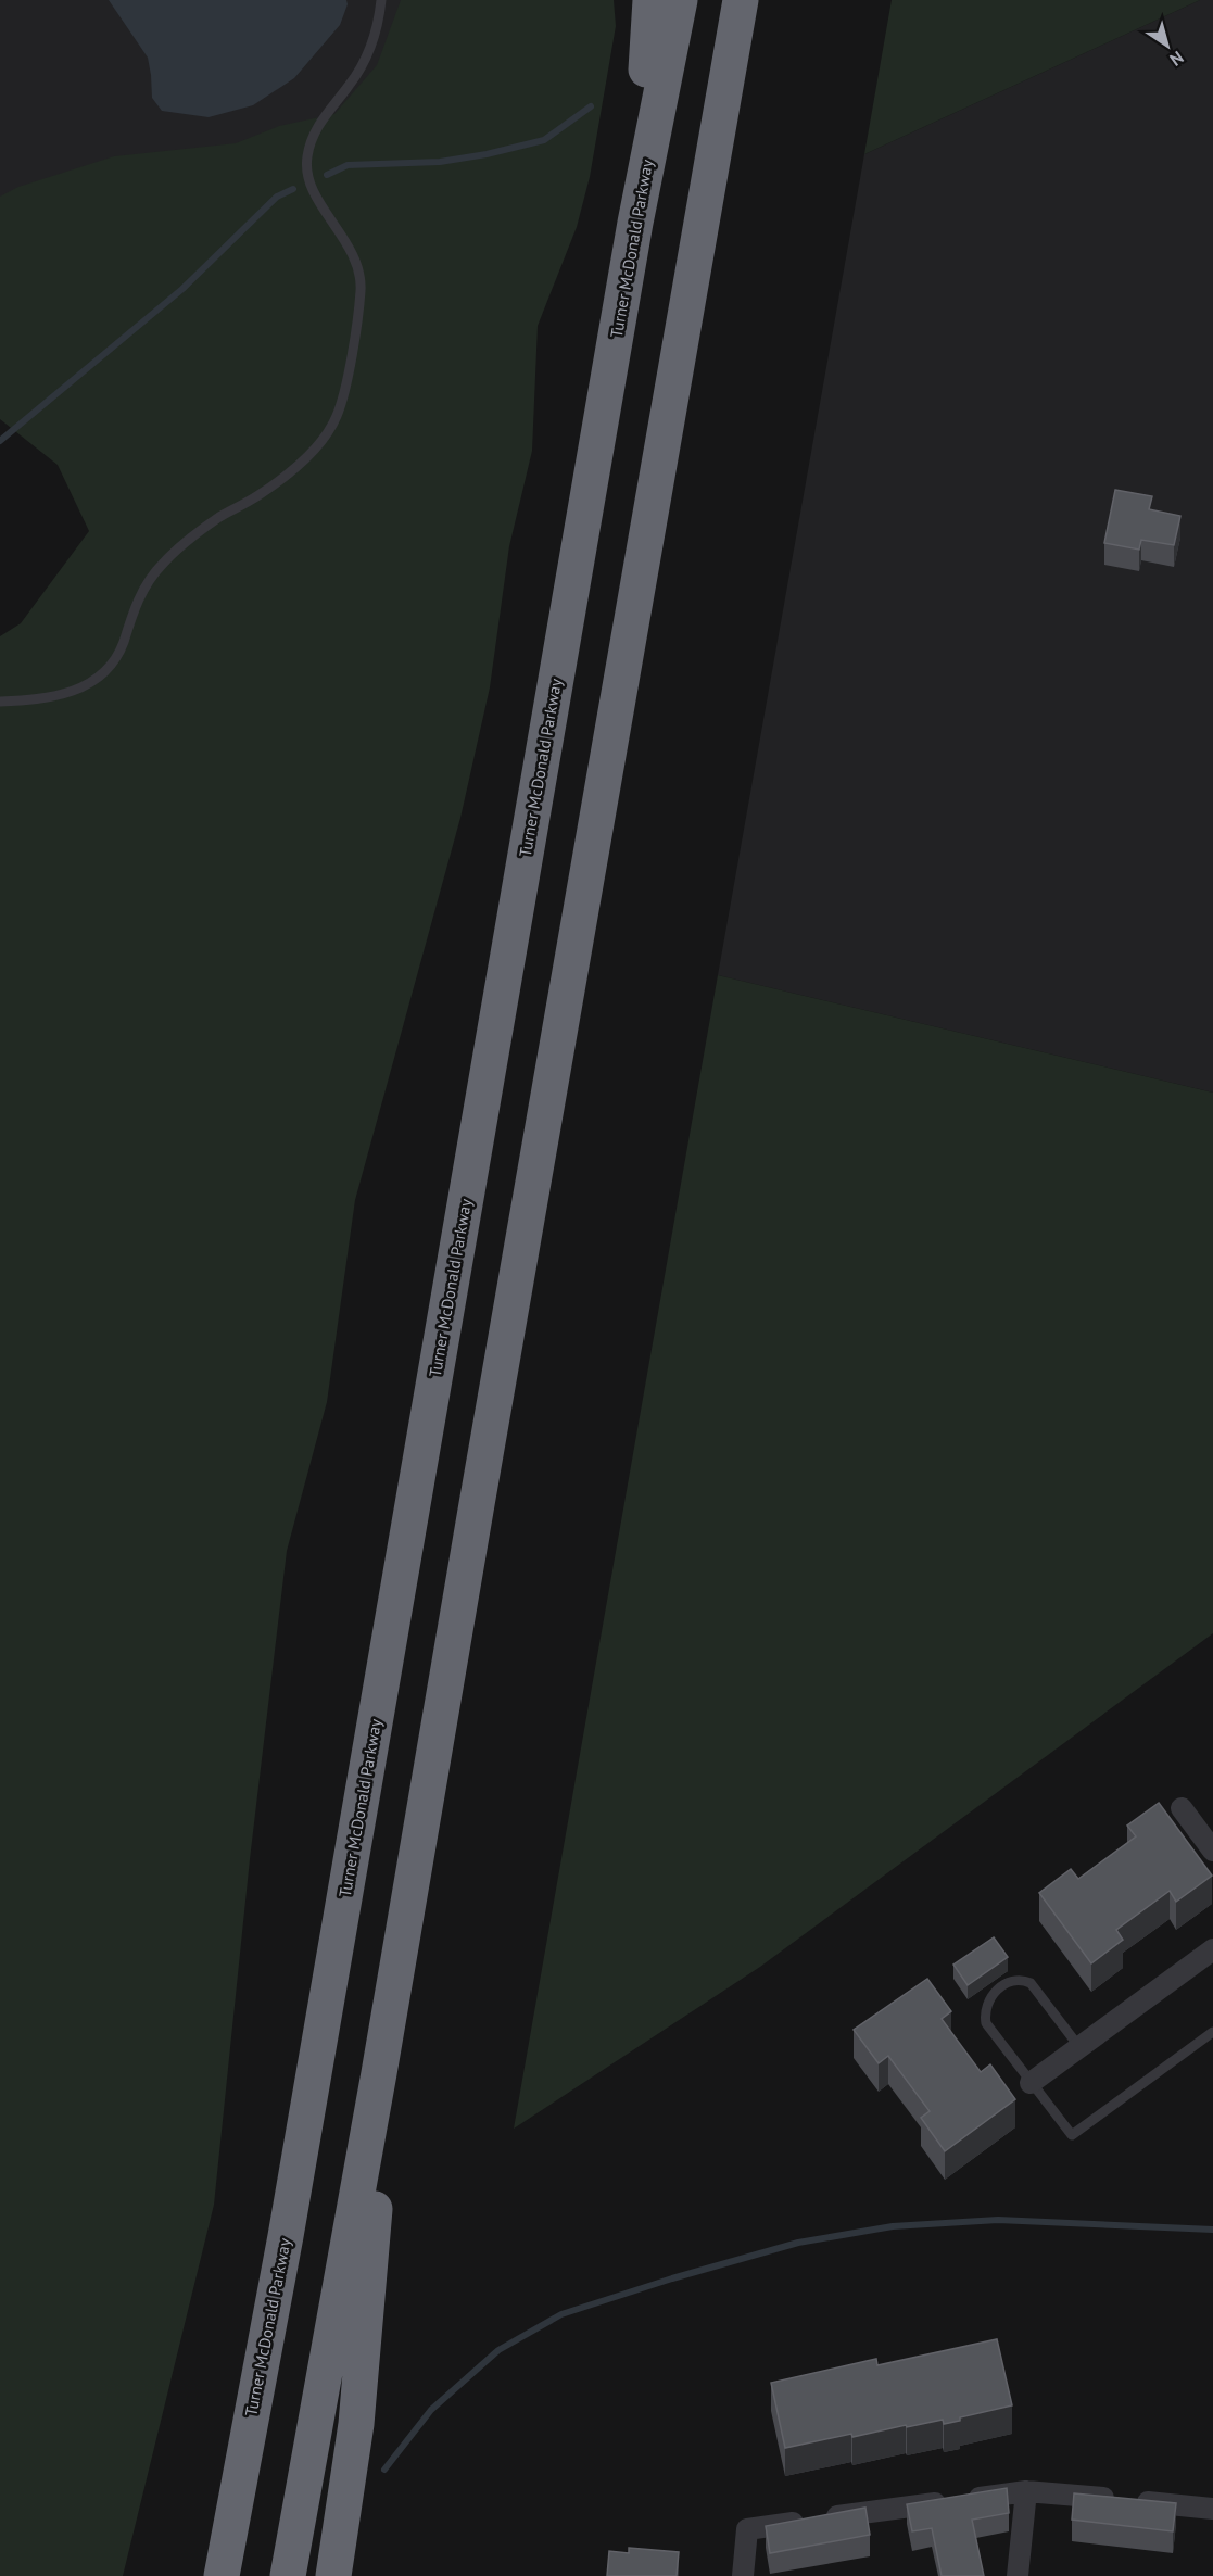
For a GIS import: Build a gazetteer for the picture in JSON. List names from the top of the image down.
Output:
{
  "streets": {
    "highway": ["Turner McDonald Parkway"]
  },
  "north": "bottom right"
}
